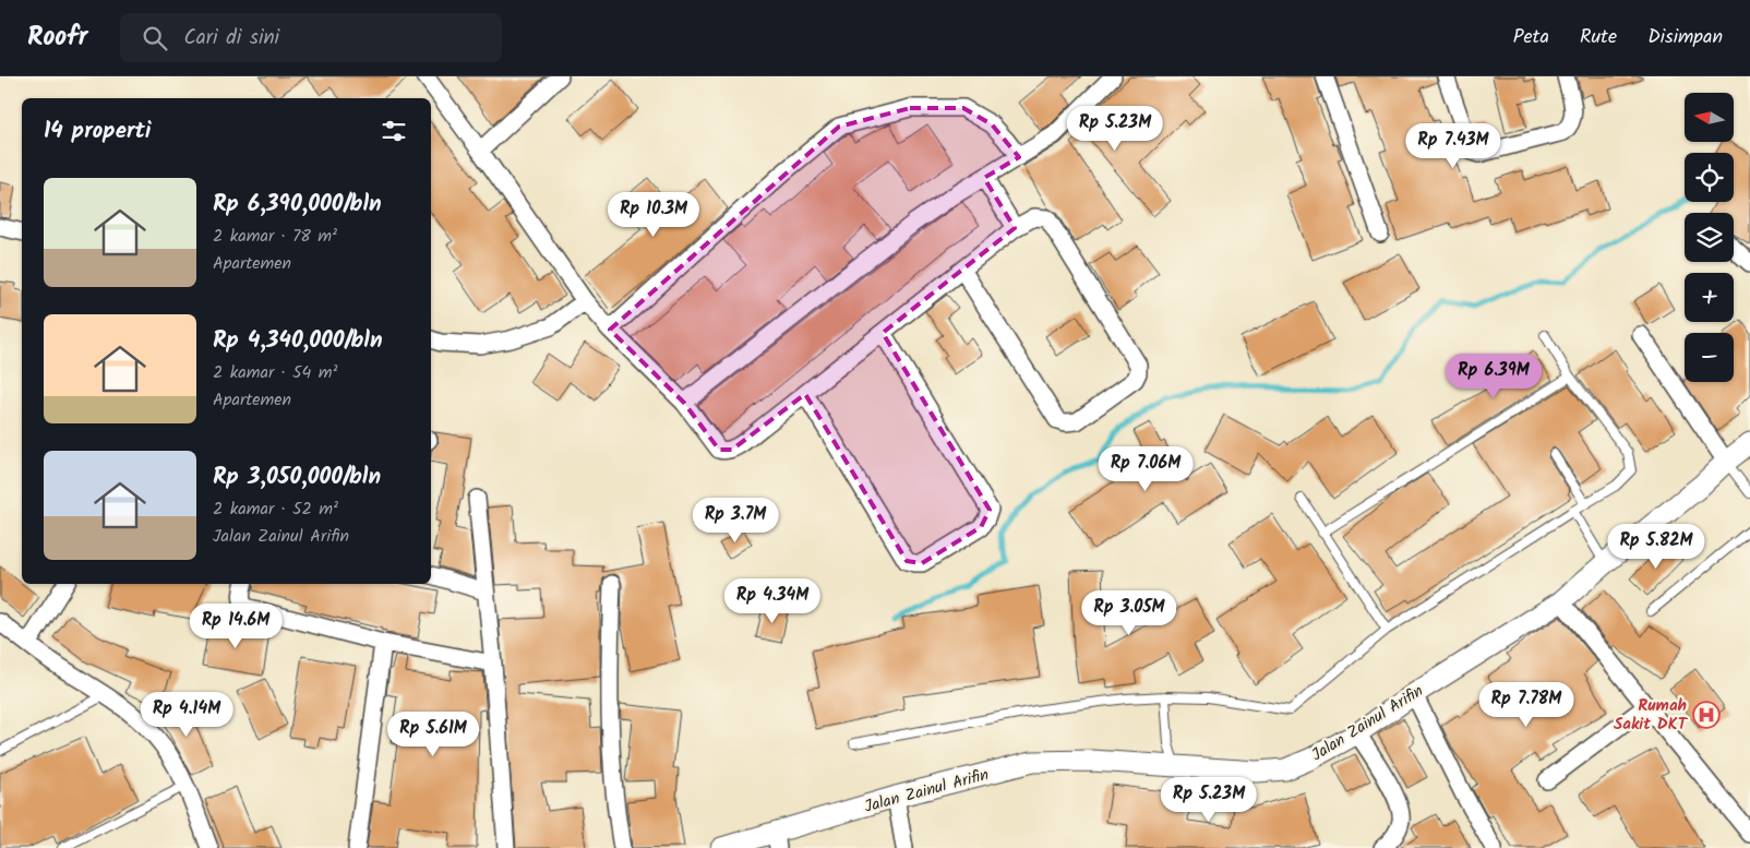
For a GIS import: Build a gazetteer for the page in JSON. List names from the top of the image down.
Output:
{
  "streets": {
    "street": ["Jalan Zainul Arifin"]
  },
  "places": {
    "hospital": ["Rumah Sakit DKT"]
  },
  "north": "left",
  "page": {
    "header": "Roofr",
    "search": "Cari di sini",
    "nav": ["Peta", "Rute", "Disimpan"],
    "map_buttons": ["+", "−"],
    "heading": "14 properti",
    "price": [
      "Rp 5.23M",
      "Rp 7.43M",
      "Rp 10.3M",
      "Rp 6.39M",
      "Rp 7.06M",
      "Rp 3.7M",
      "Rp 5.82M",
      "Rp 4.34M",
      "Rp 3.05M",
      "Rp 14.6M",
      "Rp 7.78M",
      "Rp 4.14M",
      "Rp 5.61M",
      "Rp 5.23M"
    ],
    "list": [
      {
        "name": "Rp 6,390,000/bln",
        "note": "2 kamar · 78 m² · Apartemen"
      },
      {
        "name": "Rp 4,340,000/bln",
        "note": "2 kamar · 54 m² · Apartemen"
      },
      {
        "name": "Rp 3,050,000/bln",
        "note": "2 kamar · 52 m² · Jalan Zainul Arifin"
      }
    ]
  }
}
